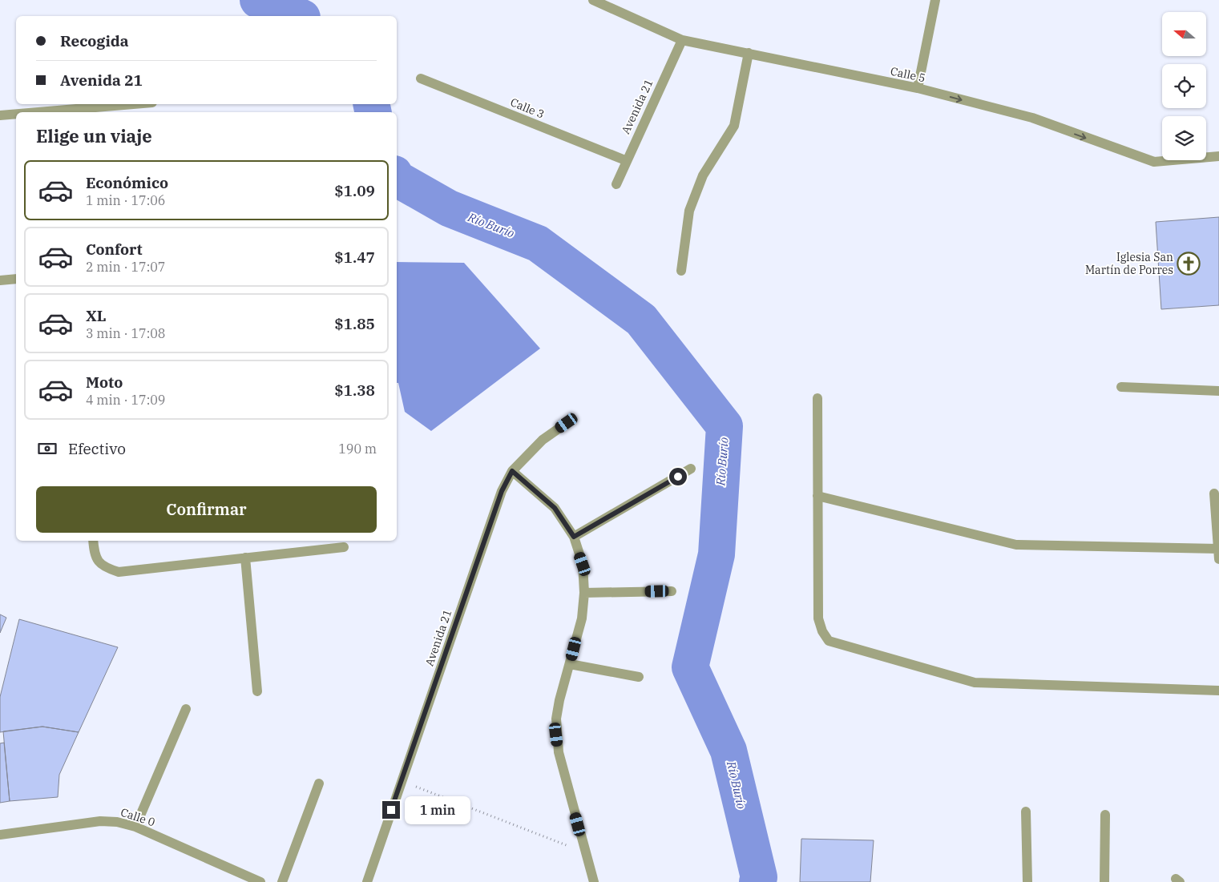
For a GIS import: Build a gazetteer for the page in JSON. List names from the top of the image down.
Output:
{
  "streets": {
    "street": [
      "Calle 5",
      "Avenida 21",
      "Calle 3",
      "Calle 0"
    ]
  },
  "crossings": [
    ["Calle 5", "Avenida 21"],
    ["Avenida 21", "Calle 3"]
  ],
  "one_way": ["Calle 5"],
  "water": ["Río Burío"],
  "places": {
    "church": ["Iglesia San Martín de Porres"]
  },
  "north": "left",
  "page": {
    "banner": ["Recogida", "Avenida 21"],
    "heading": "Elige un viaje",
    "list": [
      {
        "name": "Económico",
        "note": "1 min · 17:06",
        "value": "$1.09"
      },
      {
        "name": "Confort",
        "note": "2 min · 17:07",
        "value": "$1.47"
      },
      {
        "name": "XL",
        "note": "3 min · 17:08",
        "value": "$1.85"
      },
      {
        "name": "Moto",
        "note": "4 min · 17:09",
        "value": "$1.38"
      }
    ],
    "pay": ["Efectivo", "190 m"],
    "buttons": "Confirmar",
    "bubble": "1 min"
  }
}
